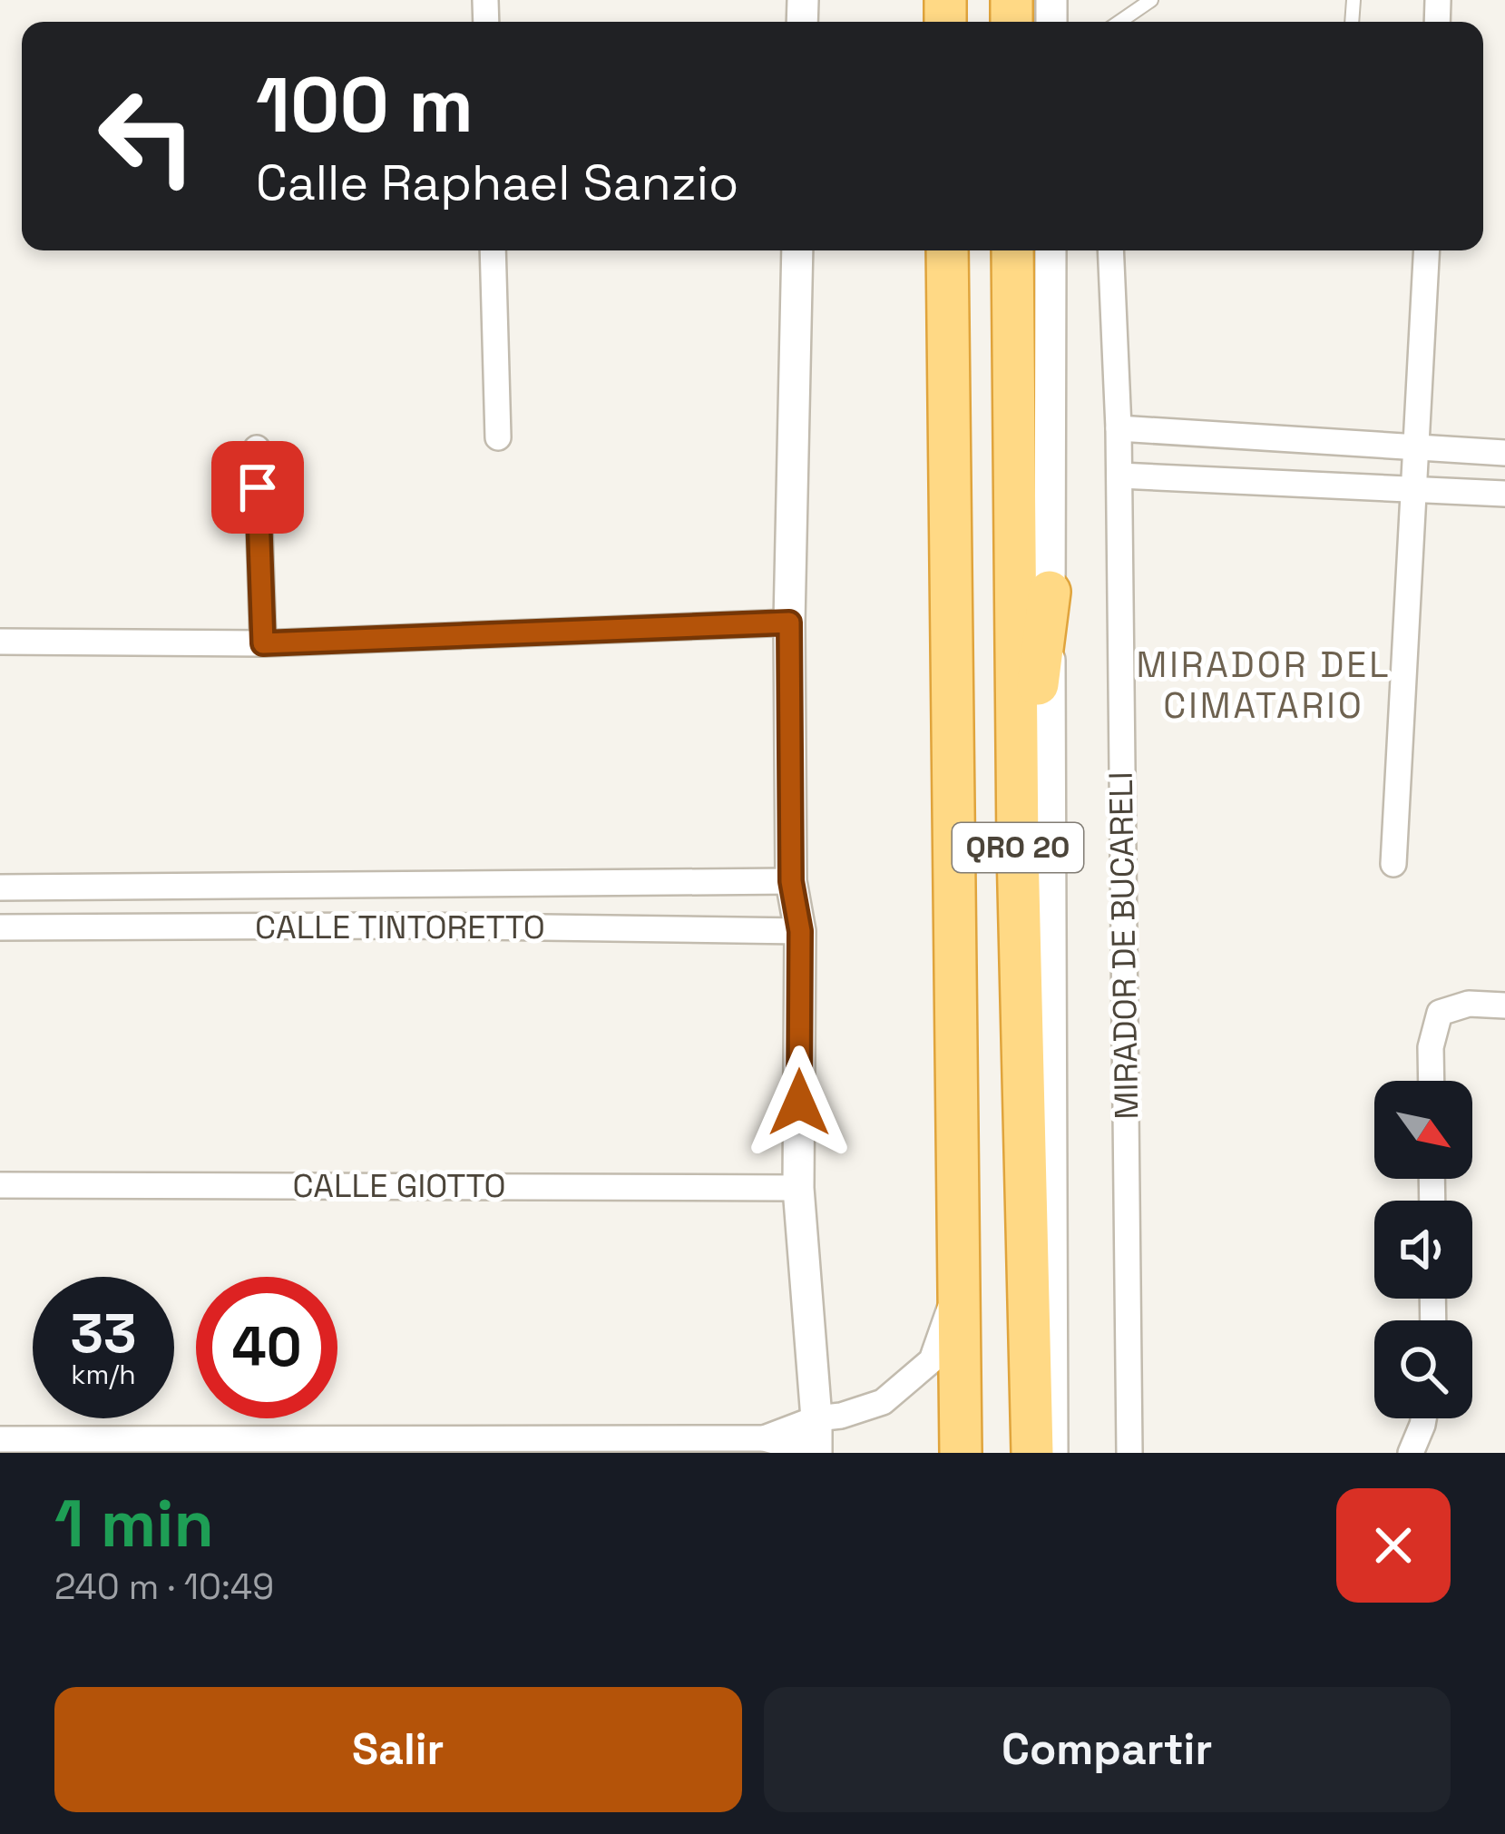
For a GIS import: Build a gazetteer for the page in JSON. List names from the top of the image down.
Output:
{
  "streets": {
    "highway": ["QRO 20"],
    "street": ["CALLE TINTORETTO", "MIRADOR DE BUCARELI", "CALLE GIOTTO"]
  },
  "districts": ["MIRADOR DEL CIMATARIO"],
  "north": "bottom right",
  "page": {
    "turn": ["100 m", "Calle Raphael Sanzio"],
    "speed": "33 km/h",
    "limit": "40",
    "heading": ["1 min", "240 m · 10:49"],
    "buttons": ["Salir", "Compartir"]
  }
}
